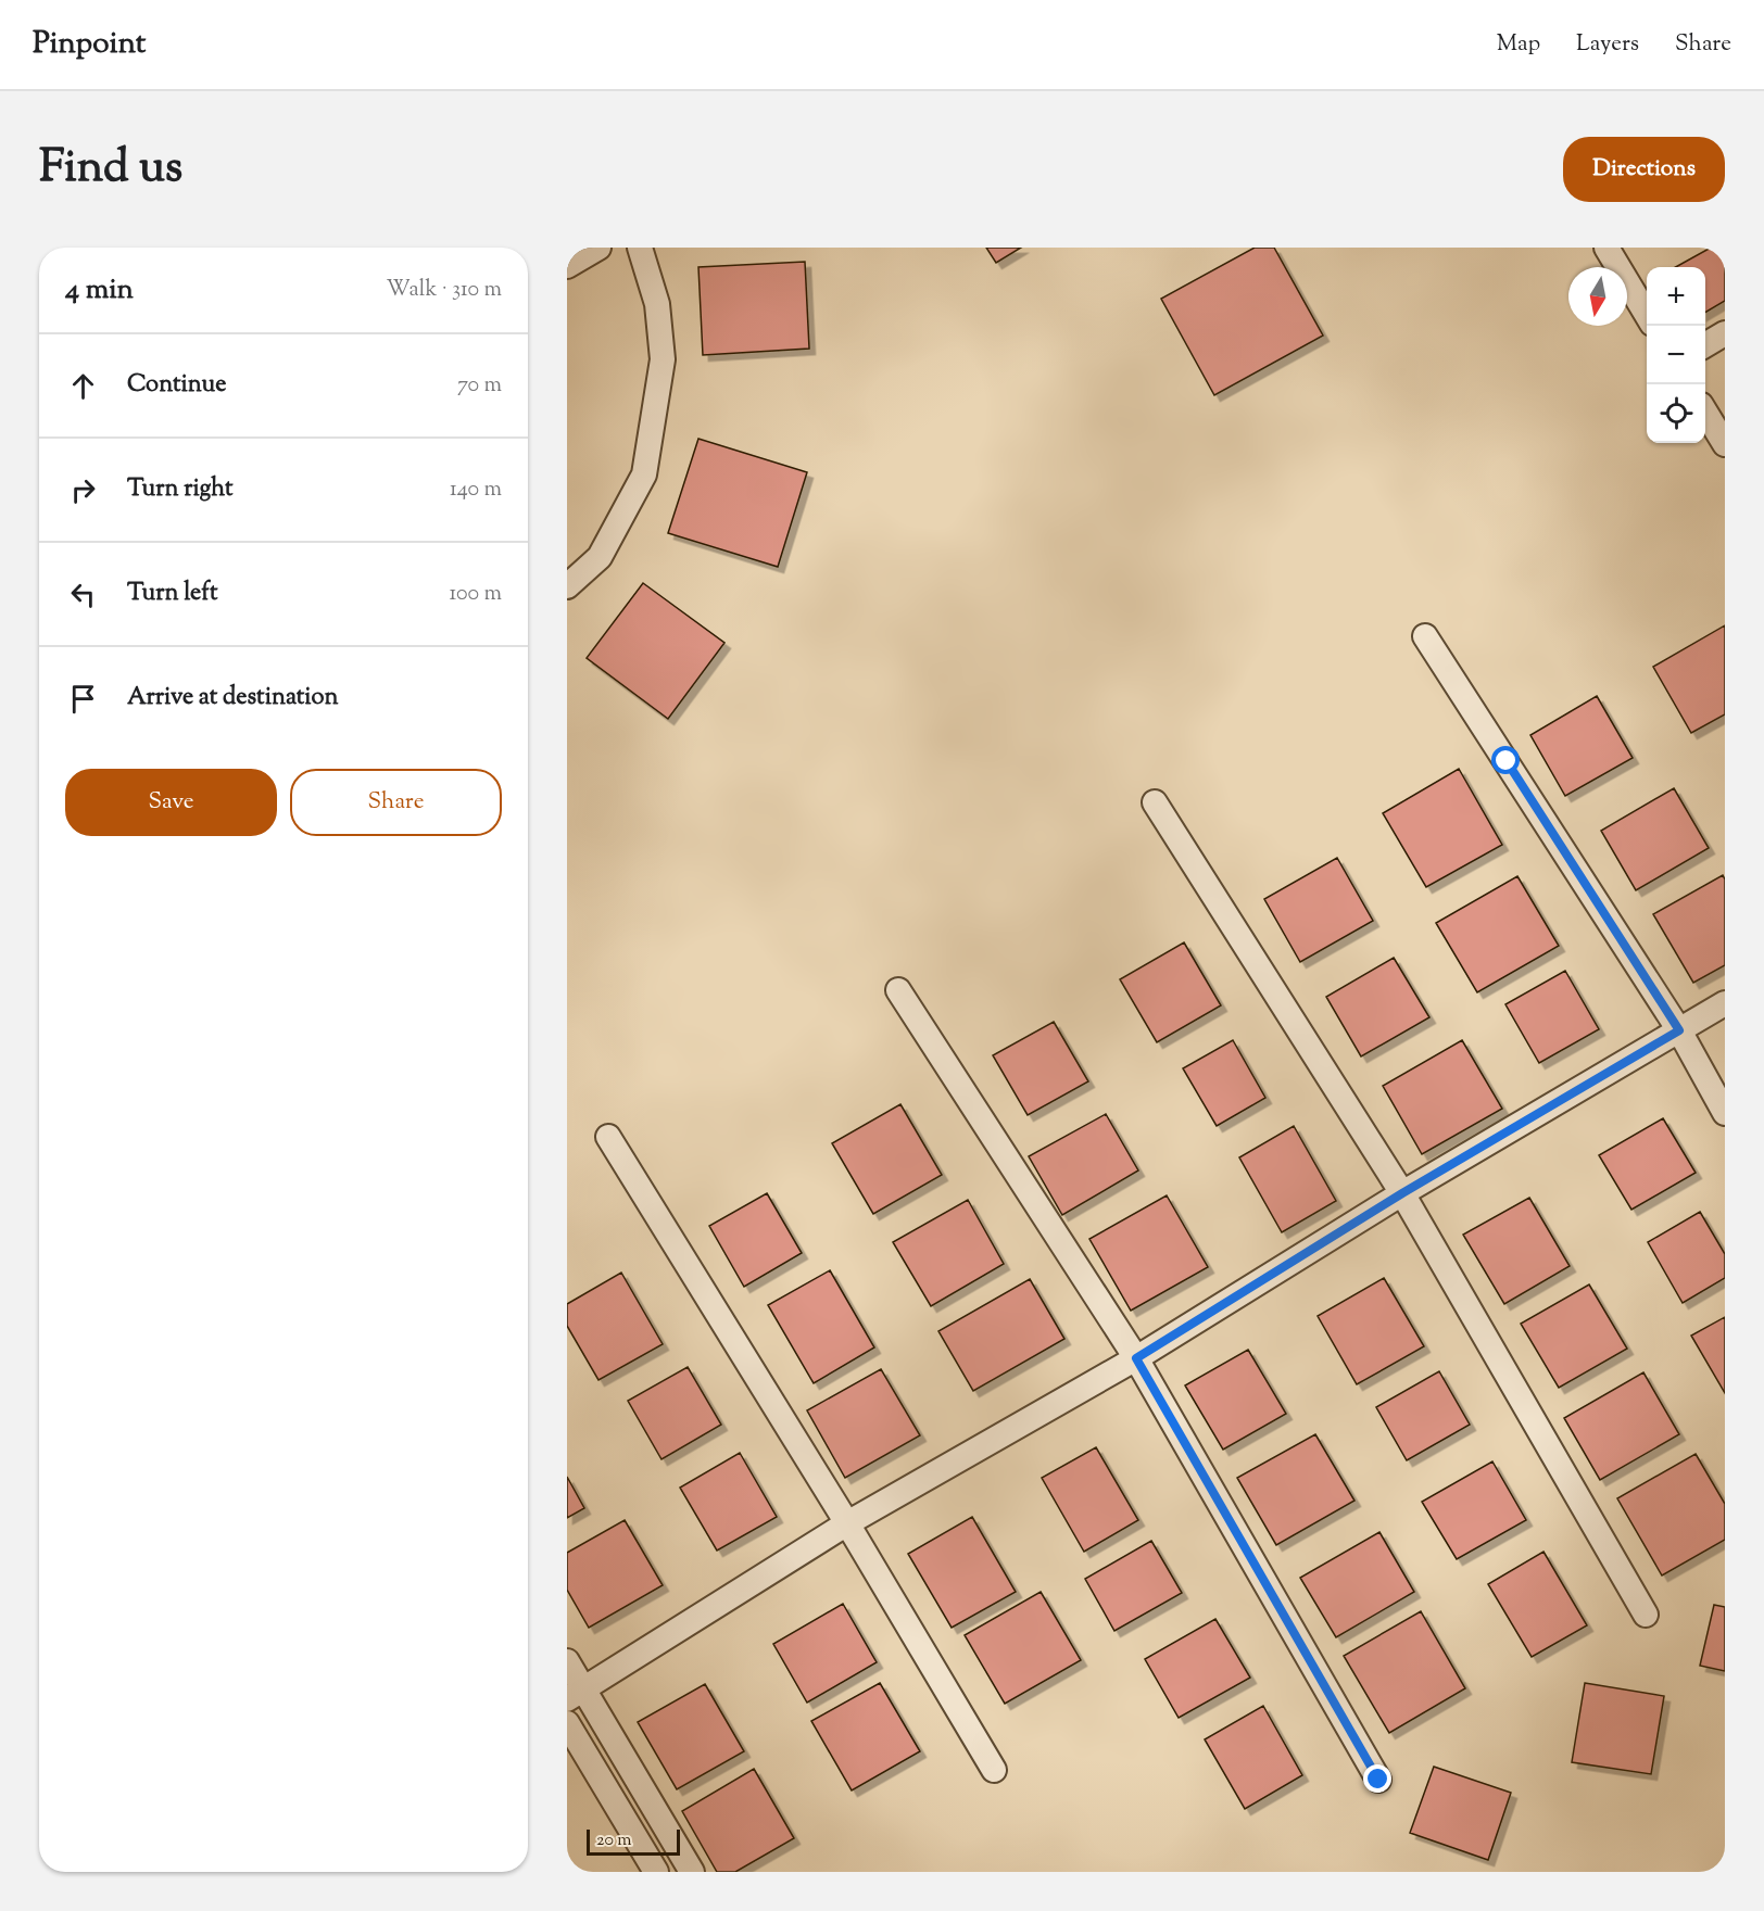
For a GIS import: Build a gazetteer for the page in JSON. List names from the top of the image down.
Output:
{
  "scale_bar": "20 m",
  "north": "bottom",
  "page": {
    "header": "Pinpoint",
    "nav": ["Map", "Layers", "Share"],
    "title": "Find us",
    "buttons": [
      "Directions",
      ["Save", "Share"]
    ],
    "heading": ["4 min", "Walk · 310 m"],
    "map_buttons": ["+", "−"],
    "list": [
      ["Continue", "70 m"],
      ["Turn right", "140 m"],
      ["Turn left", "100 m"],
      "Arrive at destination"
    ],
    "scale": "20 m"
  }
}
